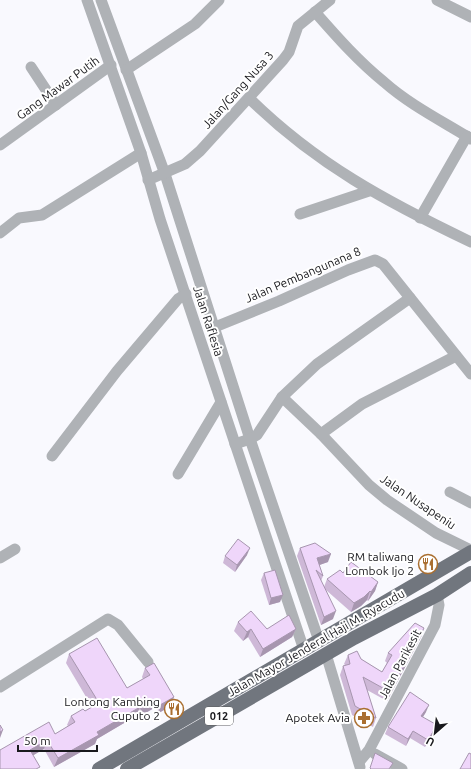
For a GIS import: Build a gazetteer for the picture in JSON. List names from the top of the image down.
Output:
{
  "streets": {
    "main road": ["Jalan Mayor Jenderal Haji M. Ryacudu", "012"],
    "street": [
      "Gang Mawar Putih",
      "Jalan/Gang Nusa 3",
      "Jalan Pembangunana 8",
      "Jalan Raflesia",
      "Jalan Nusapeniu",
      "Jalan Parikesit"
    ]
  },
  "crossings": [
    ["Gang Mawar Putih", "Jalan Raflesia"],
    ["Jalan/Gang Nusa 3", "Jalan Raflesia"],
    ["Jalan Pembangunana 8", "Jalan Raflesia"],
    ["Jalan Raflesia", "Jalan Mayor Jenderal Haji M. Ryacudu"],
    ["Jalan Nusapeniu", "Jalan Mayor Jenderal Haji M. Ryacudu"],
    ["Jalan Mayor Jenderal Haji M. Ryacudu", "Jalan Parikesit"]
  ],
  "places": {
    "restaurant": ["RM taliwang Lombok Ijo 2", "Lontong Kambing Cuputo 2"],
    "pharmacy": ["Apotek Avia"]
  },
  "scale_bar": "50 m",
  "north": "bottom left"
}
